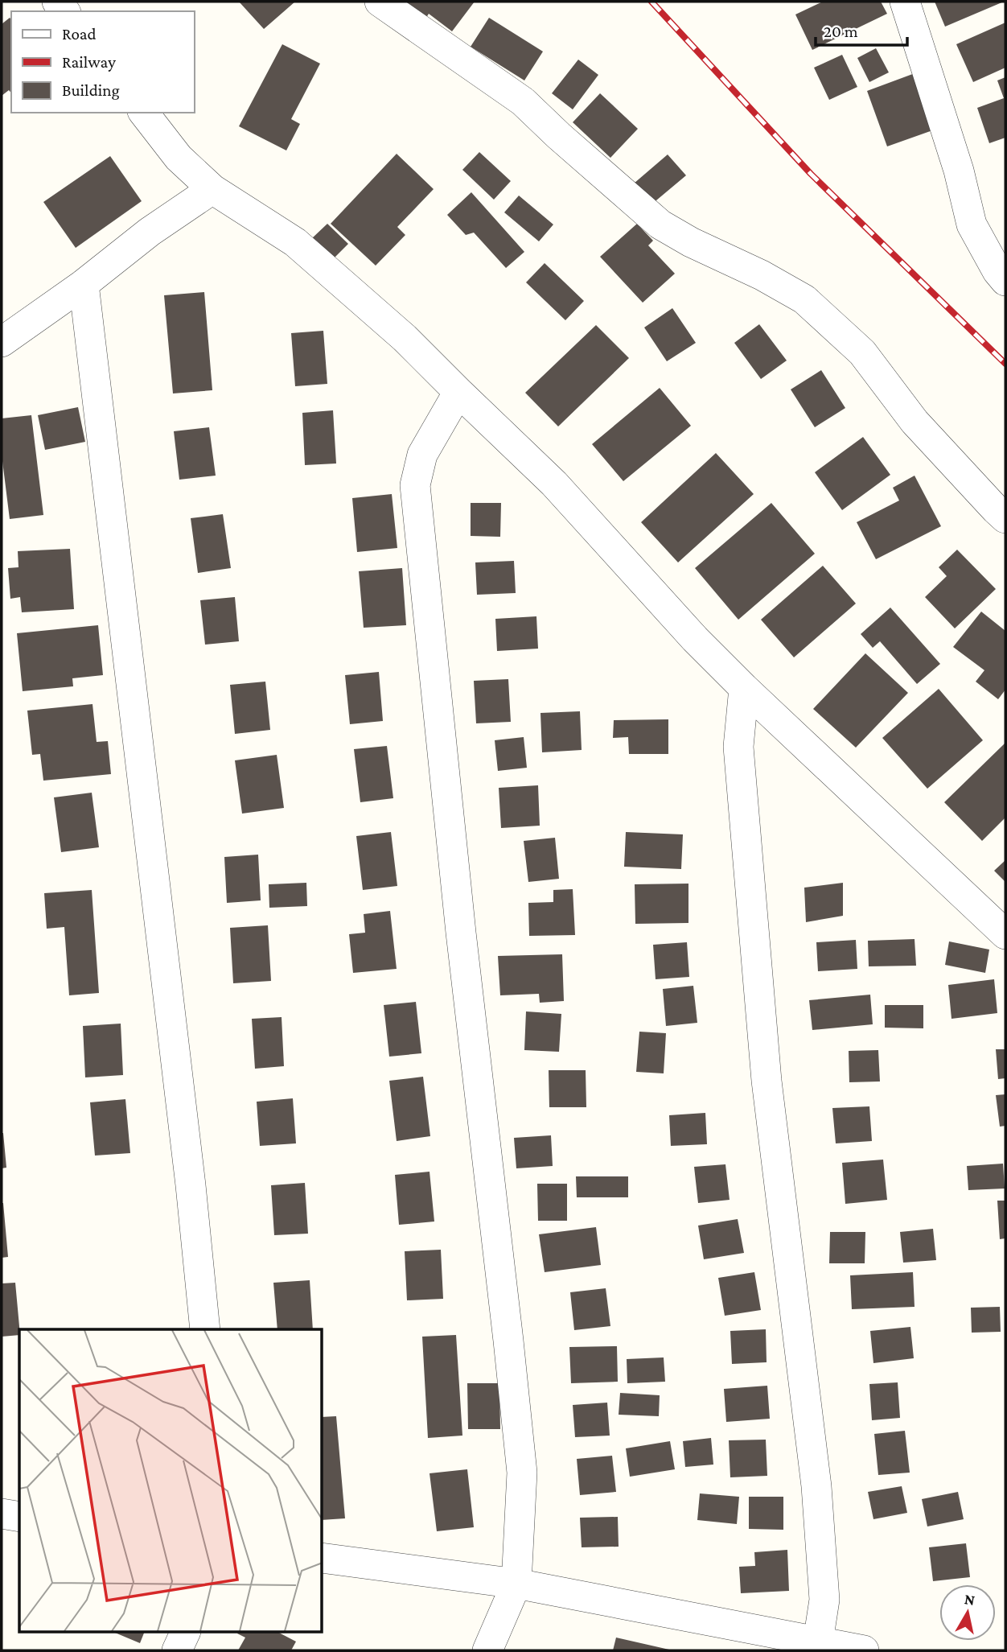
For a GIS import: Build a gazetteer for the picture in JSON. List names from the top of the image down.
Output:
{
  "legend": ["Road", "Railway", "Building"],
  "scale_bar": "20 m",
  "north": "top"
}
